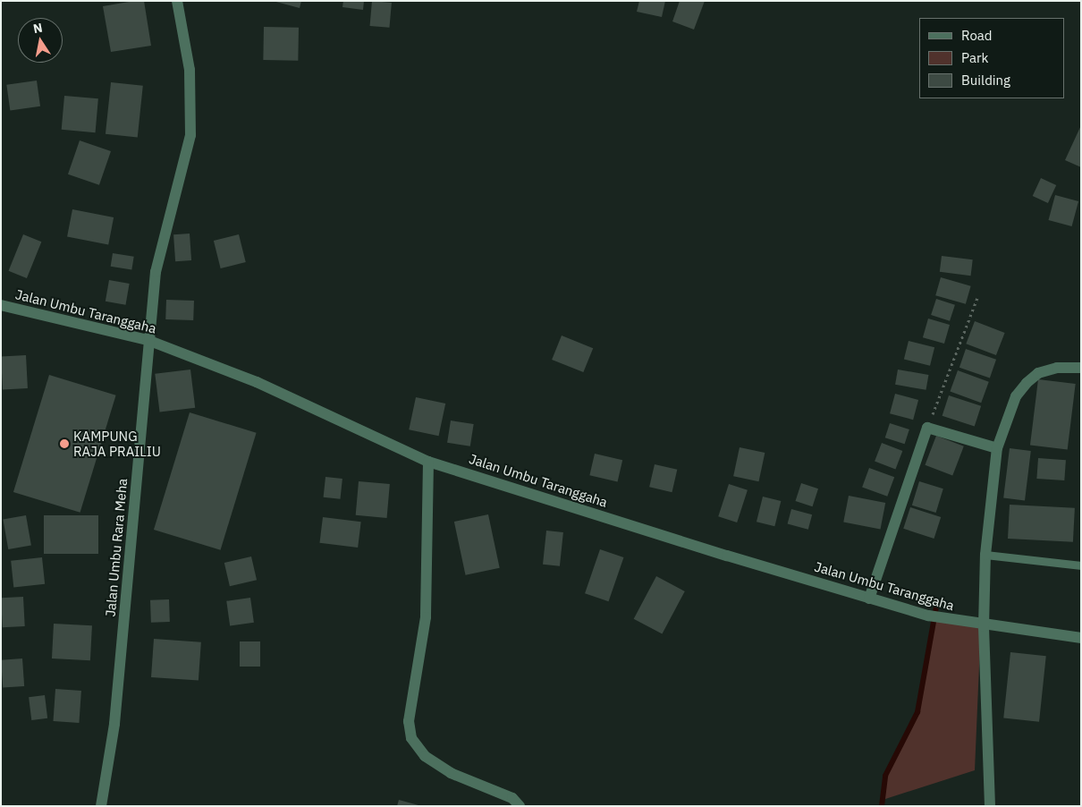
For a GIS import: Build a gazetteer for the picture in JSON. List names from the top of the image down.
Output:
{
  "streets": {
    "street": ["Jalan Umbu Taranggaha", "Jalan Umbu Rara Meha"]
  },
  "crossings": [
    ["Jalan Umbu Taranggaha", "Jalan Umbu Rara Meha"]
  ],
  "places": ["KAMPUNG RAJA PRAILIU"],
  "legend": ["Road", "Park", "Building"],
  "north": "top"
}
